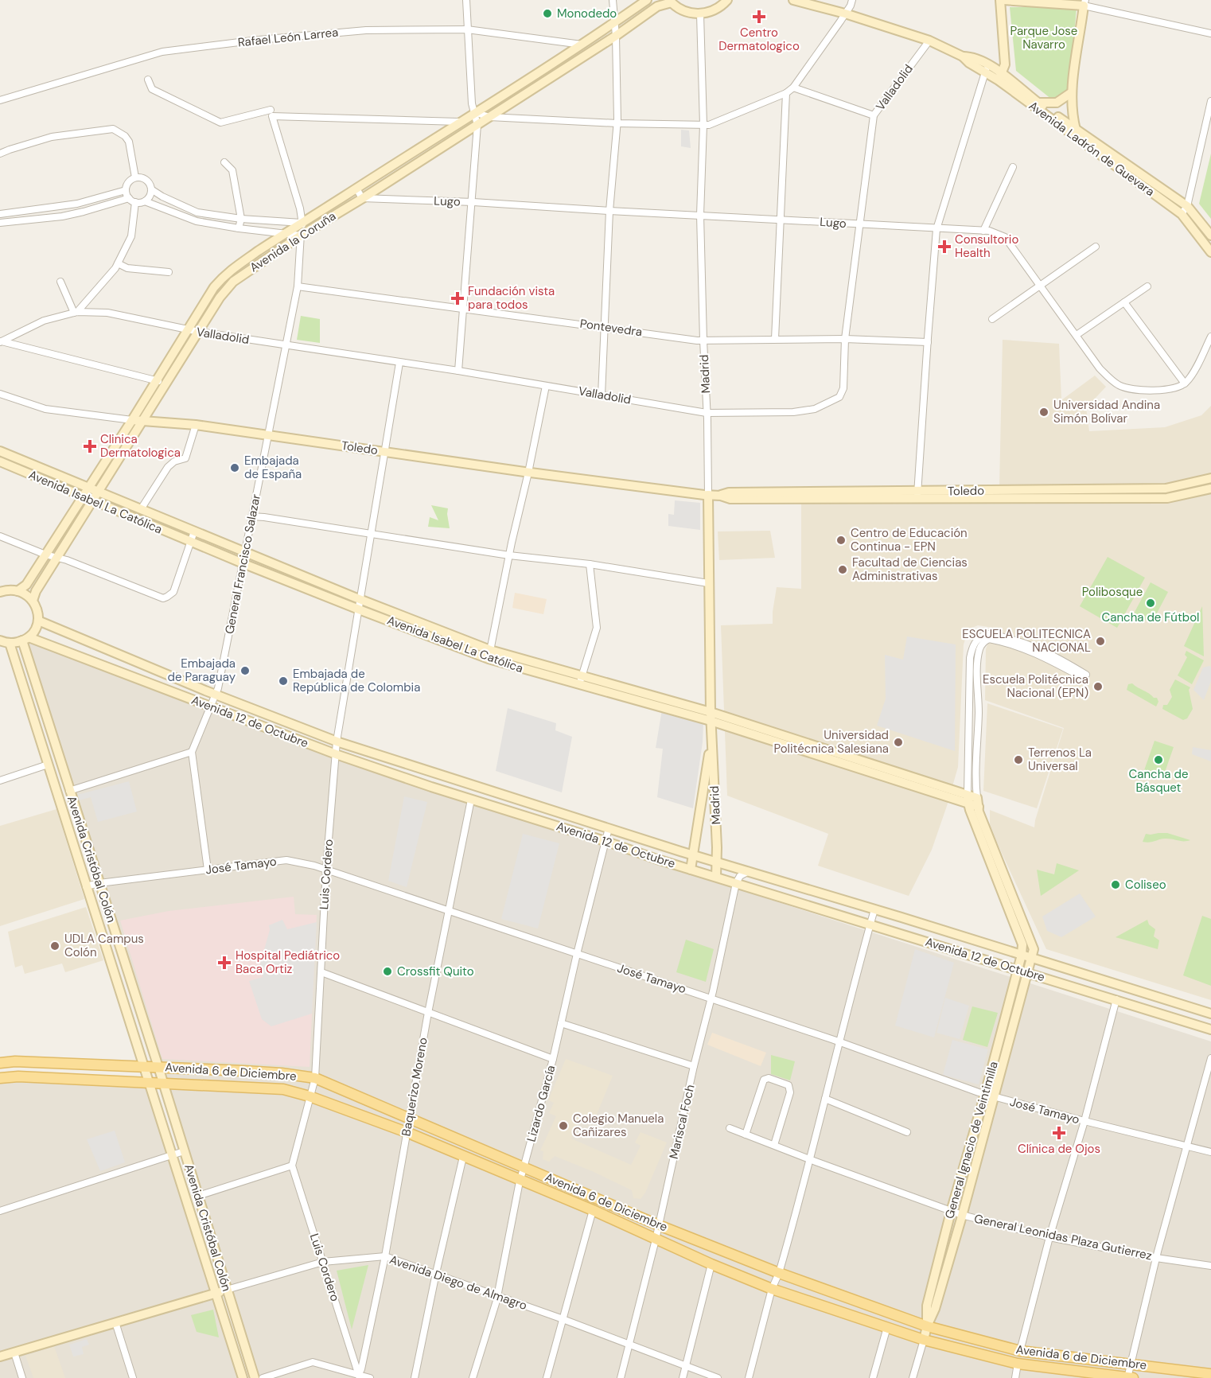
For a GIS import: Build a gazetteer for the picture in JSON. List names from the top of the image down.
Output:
{
  "streets": {
    "main road": ["Avenida 6 de Diciembre"],
    "street": [
      "Rafael León Larrea",
      "Valladolid",
      "Avenida Ladrón de Guevara",
      "Lugo",
      "Avenida la Coruña",
      "Pontevedra",
      "Madrid",
      "Toledo",
      "Avenida Isabel La Católica",
      "General Francisco Salazar",
      "Avenida 12 de Octubre",
      "Avenida Cristóbal Colón",
      "José Tamayo",
      "Luis Cordero",
      "Baquerizo Moreno",
      "Lizardo García",
      "Mariscal Foch",
      "General Ignacio de Veintimilla",
      "General Leonidas Plaza Gutierrez",
      "Avenida Diego de Almagro"
    ]
  },
  "crossings": [
    ["Rafael León Larrea", "Avenida la Coruña"],
    ["Valladolid", "Avenida Ladrón de Guevara"],
    ["Valladolid", "Lugo"],
    ["Valladolid", "Avenida la Coruña"],
    ["Valladolid", "Pontevedra"],
    ["Valladolid", "Madrid"],
    ["Valladolid", "General Francisco Salazar"],
    ["Valladolid", "Luis Cordero"],
    ["Lugo", "Avenida la Coruña"],
    ["Lugo", "Madrid"],
    ["Avenida la Coruña", "Toledo"],
    ["Avenida la Coruña", "Avenida Isabel La Católica"],
    ["Avenida la Coruña", "General Francisco Salazar"],
    ["Pontevedra", "Madrid"],
    ["Pontevedra", "General Francisco Salazar"],
    ["Madrid", "Toledo"],
    ["Madrid", "Avenida Isabel La Católica"],
    ["Madrid", "Avenida 12 de Octubre"],
    ["Toledo", "General Francisco Salazar"],
    ["Toledo", "Luis Cordero"],
    ["Avenida Isabel La Católica", "General Francisco Salazar"],
    ["Avenida Isabel La Católica", "Luis Cordero"],
    ["General Francisco Salazar", "Avenida 12 de Octubre"],
    ["Avenida 12 de Octubre", "Avenida Cristóbal Colón"],
    ["Avenida 12 de Octubre", "Luis Cordero"],
    ["Avenida 12 de Octubre", "Baquerizo Moreno"],
    ["Avenida 12 de Octubre", "Lizardo García"],
    ["Avenida 12 de Octubre", "Mariscal Foch"],
    ["Avenida 12 de Octubre", "General Ignacio de Veintimilla"],
    ["Avenida Cristóbal Colón", "José Tamayo"],
    ["Avenida Cristóbal Colón", "Avenida 6 de Diciembre"],
    ["Avenida Cristóbal Colón", "Avenida Diego de Almagro"],
    ["José Tamayo", "Luis Cordero"],
    ["José Tamayo", "Baquerizo Moreno"],
    ["José Tamayo", "Lizardo García"],
    ["José Tamayo", "Mariscal Foch"],
    ["José Tamayo", "General Ignacio de Veintimilla"],
    ["Luis Cordero", "Avenida 6 de Diciembre"],
    ["Luis Cordero", "Baquerizo Moreno"],
    ["Luis Cordero", "Avenida Diego de Almagro"],
    ["Avenida 6 de Diciembre", "Baquerizo Moreno"],
    ["Avenida 6 de Diciembre", "Lizardo García"],
    ["Avenida 6 de Diciembre", "Mariscal Foch"],
    ["Avenida 6 de Diciembre", "General Ignacio de Veintimilla"],
    ["Baquerizo Moreno", "Avenida Diego de Almagro"],
    ["Lizardo García", "Avenida Diego de Almagro"],
    ["Mariscal Foch", "Avenida Diego de Almagro"],
    ["General Ignacio de Veintimilla", "General Leonidas Plaza Gutierrez"]
  ],
  "parks": ["Parque Jose Navarro", "Polibosque"],
  "places": {
    "other": [
      "Monodedo",
      "Universidad Andina Simón Bolívar",
      "Embajada de España",
      "Centro de Educación Continua - EPN",
      "Facultad de Ciencias Administrativas",
      "Cancha de Fútbol",
      "ESCUELA POLITECNICA NACIONAL",
      "Embajada de Paraguay",
      "Embajada de República de Colombia",
      "Escuela Politécnica Nacional (EPN)",
      "Universidad Politécnica Salesiana",
      "Terrenos La Universal",
      "Cancha de Básquet",
      "Coliseo",
      "UDLA Campus Colón",
      "Crossfit Quito",
      "Colegio Manuela Cañizares"
    ],
    "health": [
      "Centro Dermatologico",
      "Consultorio Health",
      "Fundación vista para todos",
      "Clinica Dermatologica",
      "Hospital Pediátrico Baca Ortiz",
      "Clínica de Ojos"
    ]
  }
}
